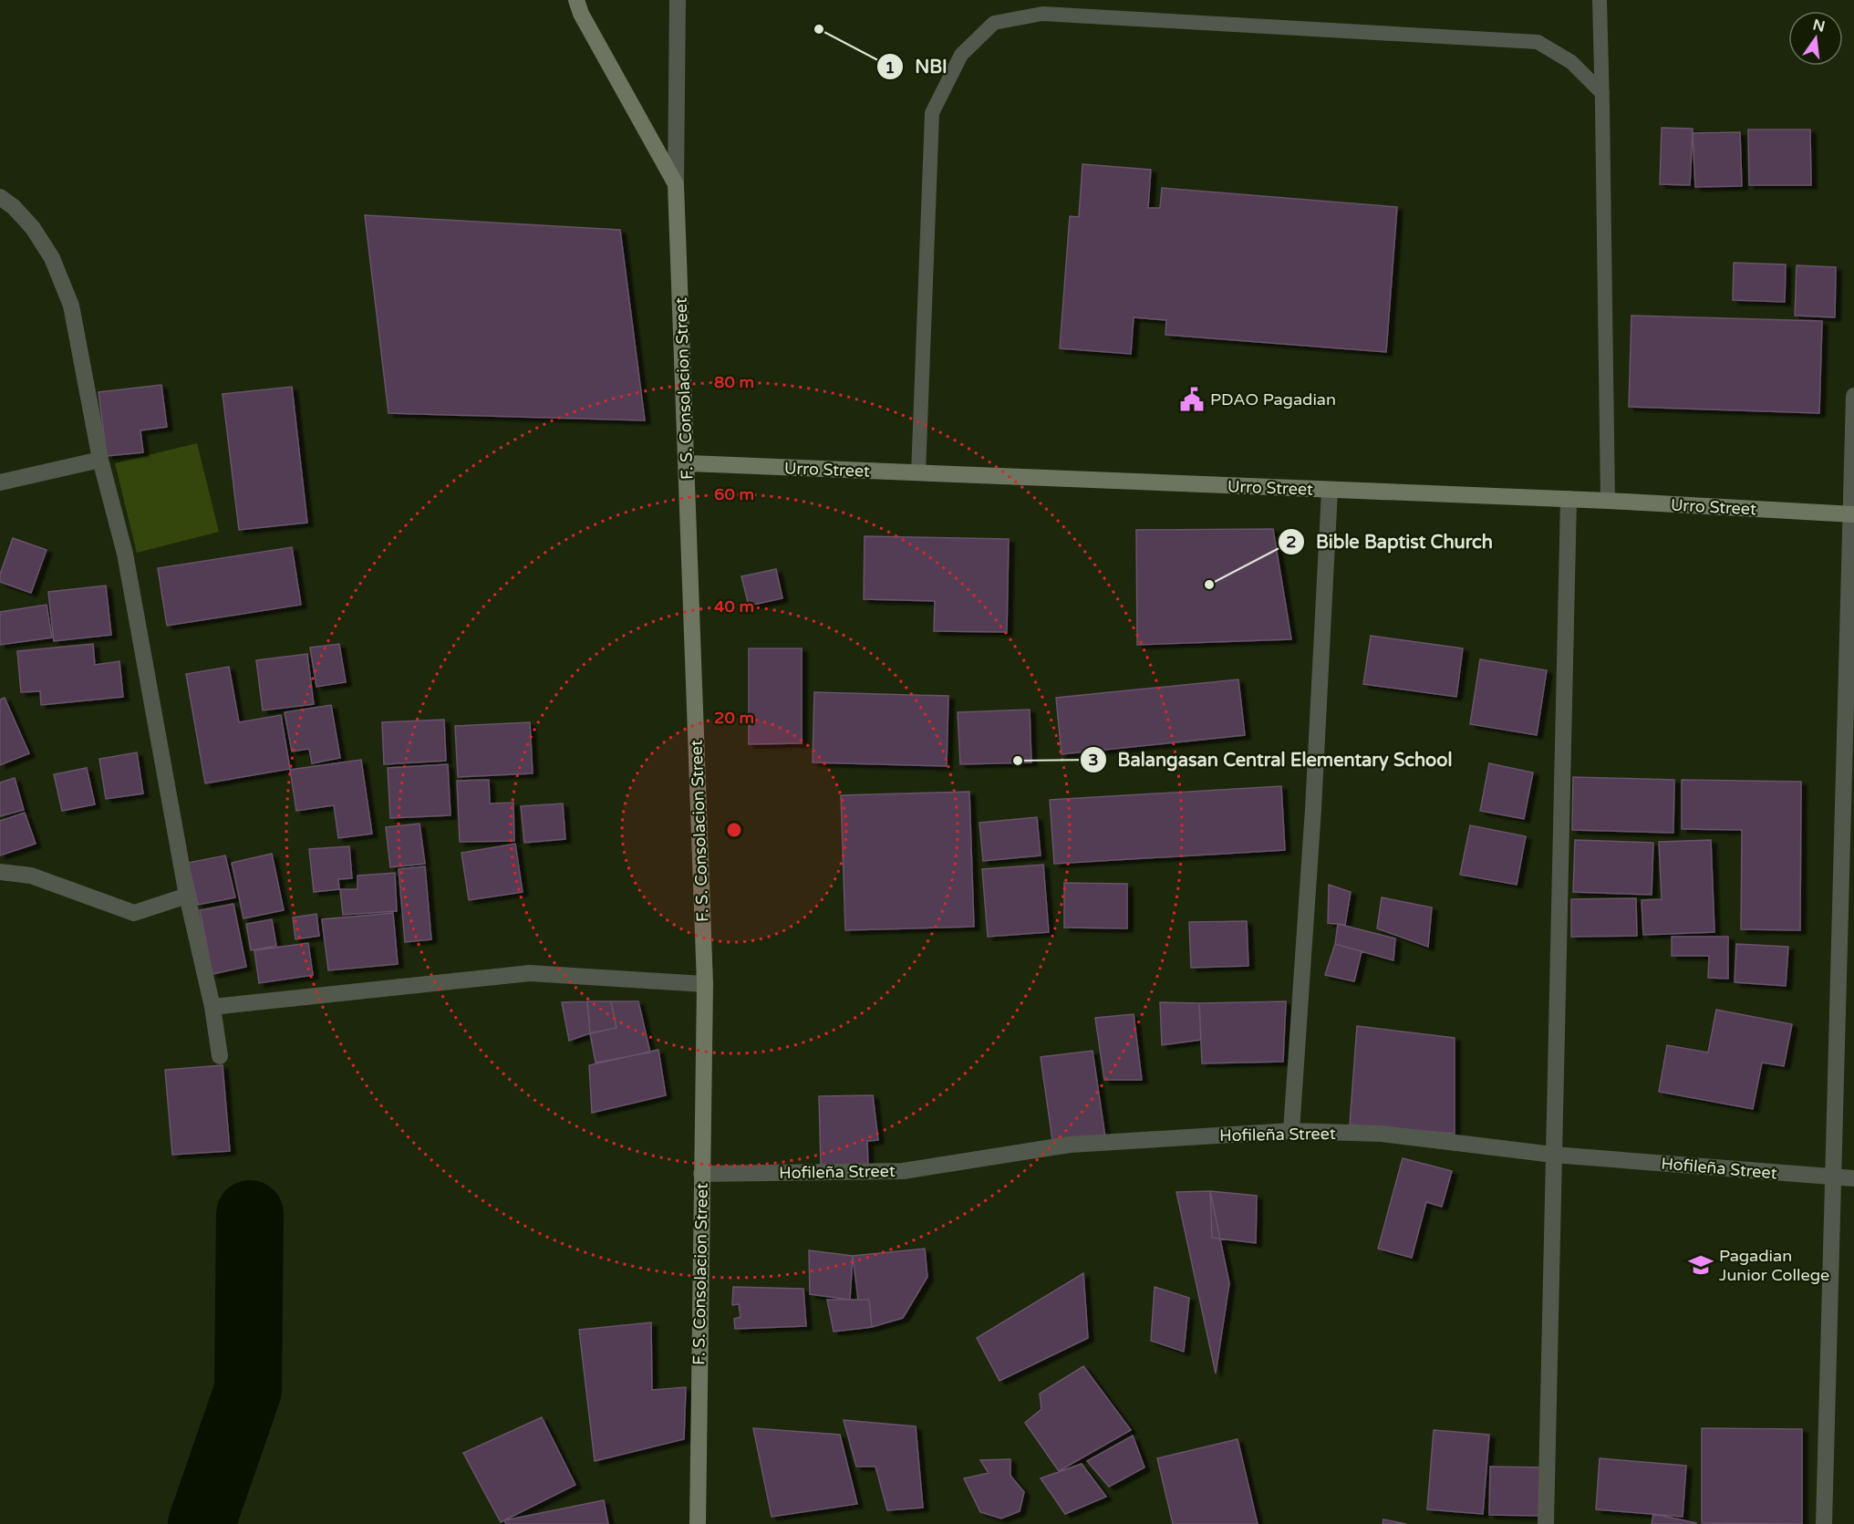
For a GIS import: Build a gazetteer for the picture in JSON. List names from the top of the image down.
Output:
{
  "streets": {
    "street": ["F. S. Consolacion Street", "Urro Street", "Hofileña Street"]
  },
  "crossings": [
    ["F. S. Consolacion Street", "Urro Street"],
    ["F. S. Consolacion Street", "Hofileña Street"]
  ],
  "places": {
    "other": ["NBI", "Bible Baptist Church", "Balangasan Central Elementary School"],
    "public building": ["PDAO Pagadian"],
    "school or university": ["Pagadian Junior College"]
  },
  "north": "top",
  "rings": [
    "80 m",
    "60 m",
    "40 m",
    "20 m"
  ]
}
